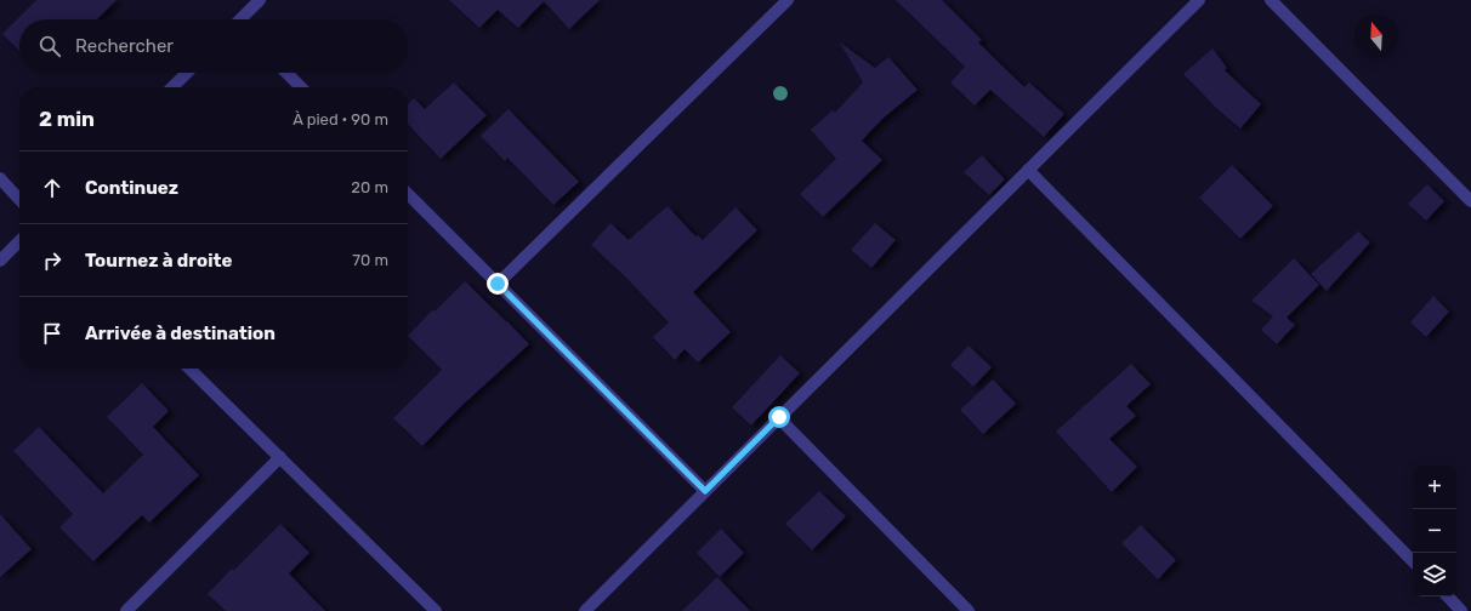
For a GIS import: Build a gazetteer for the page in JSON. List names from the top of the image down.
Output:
{
  "north": "top",
  "page": {
    "search": "Rechercher",
    "heading": ["2 min", "À pied · 90 m"],
    "list": [
      ["Continuez", "20 m"],
      ["Tournez à droite", "70 m"],
      "Arrivée à destination"
    ],
    "map_buttons": ["+", "−"]
  }
}
